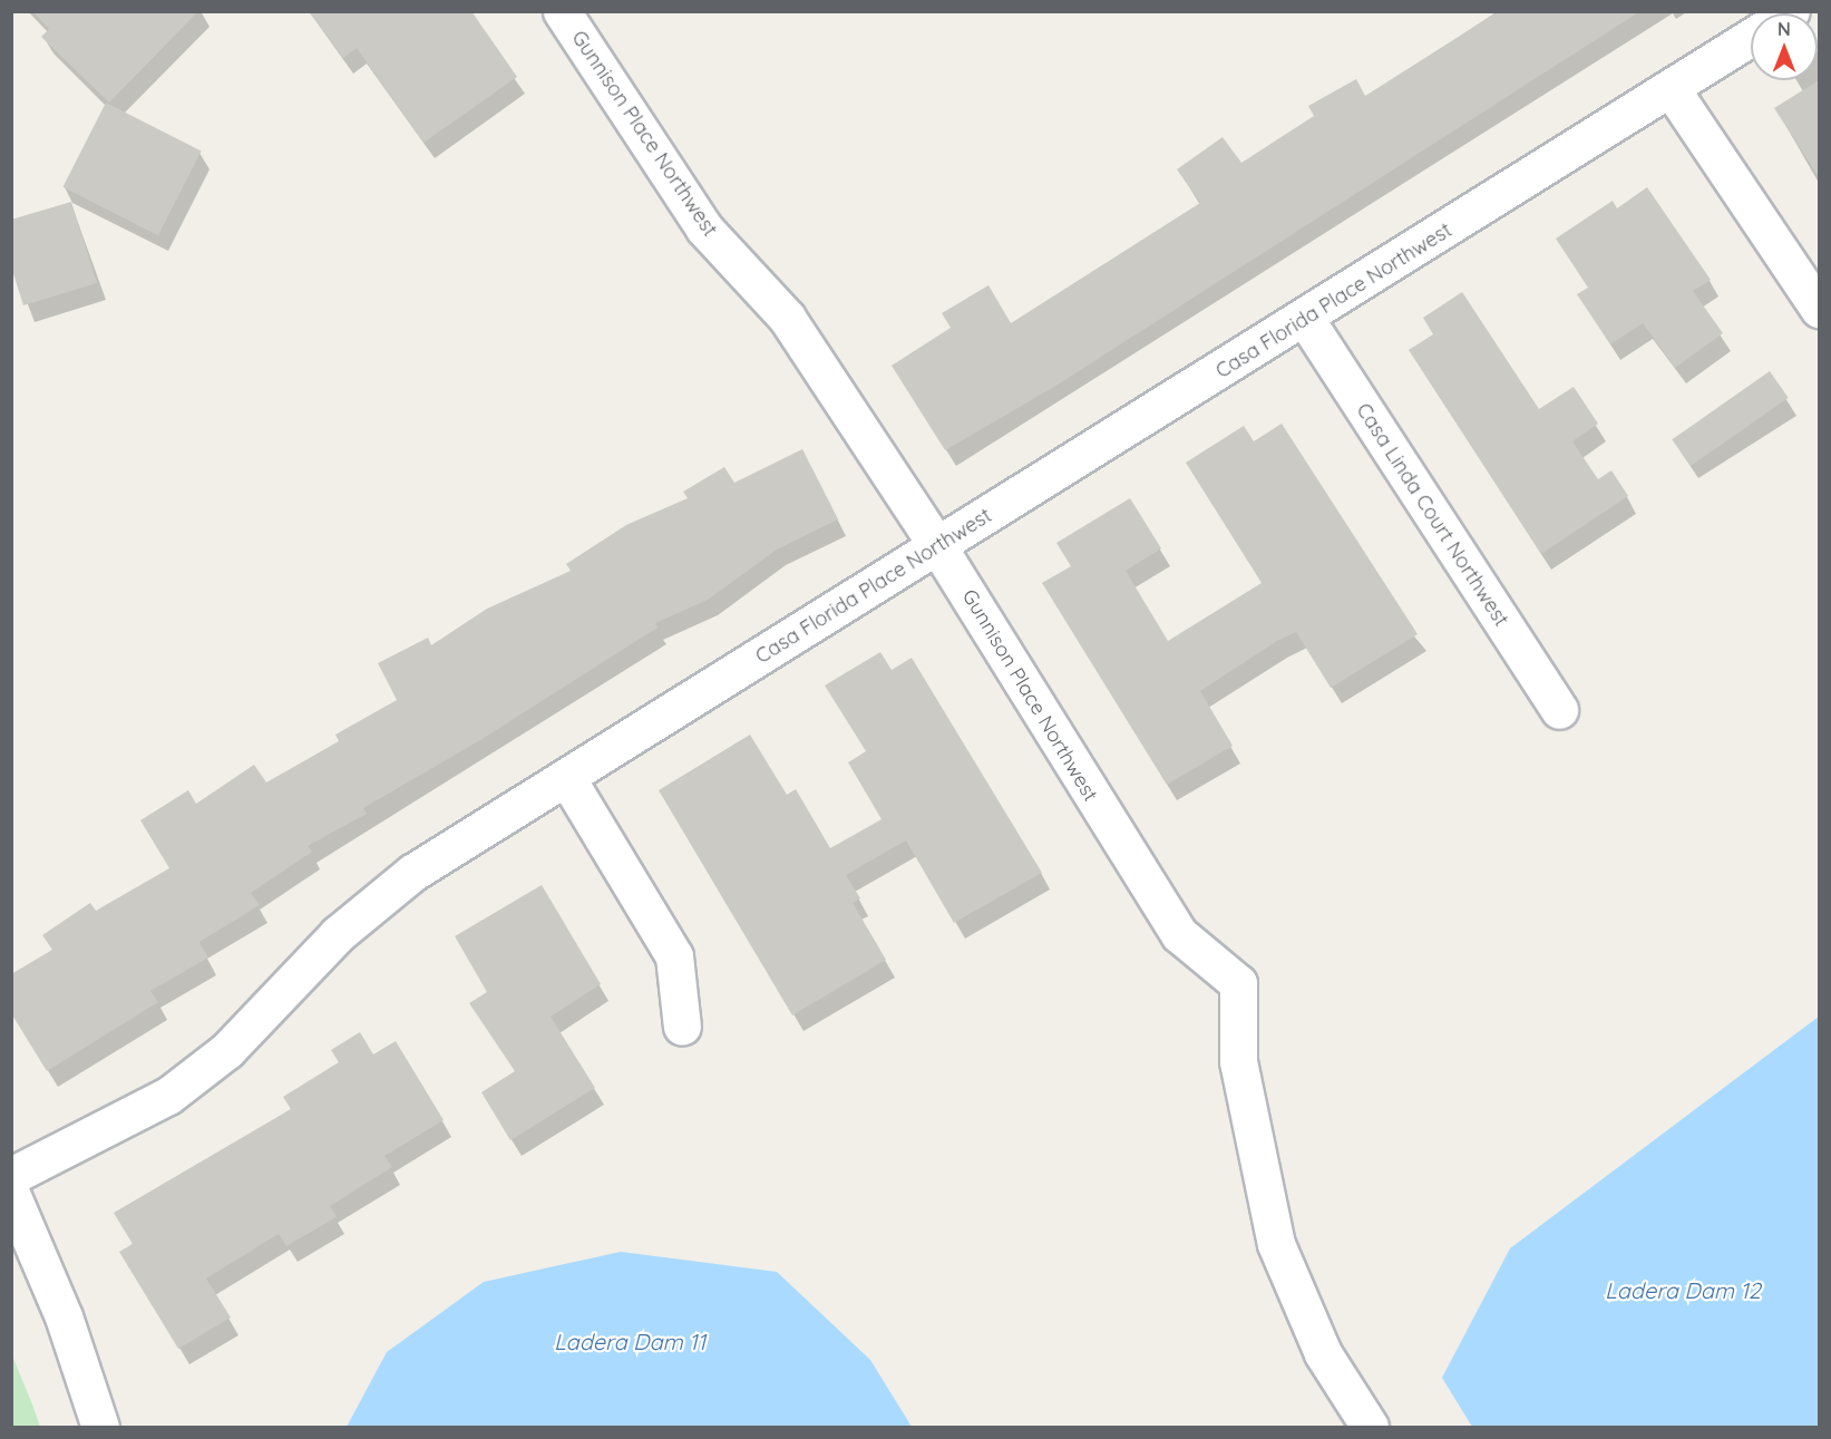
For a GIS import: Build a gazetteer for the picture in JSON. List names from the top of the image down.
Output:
{
  "streets": {
    "street": ["Gunnison Place Northwest", "Casa Florida Place Northwest", "Casa Linda Court Northwest"]
  },
  "crossings": [
    ["Gunnison Place Northwest", "Casa Florida Place Northwest"],
    ["Casa Florida Place Northwest", "Casa Linda Court Northwest"]
  ],
  "water": ["Ladera Dam 12", "Ladera Dam 11"],
  "north": "top"
}
